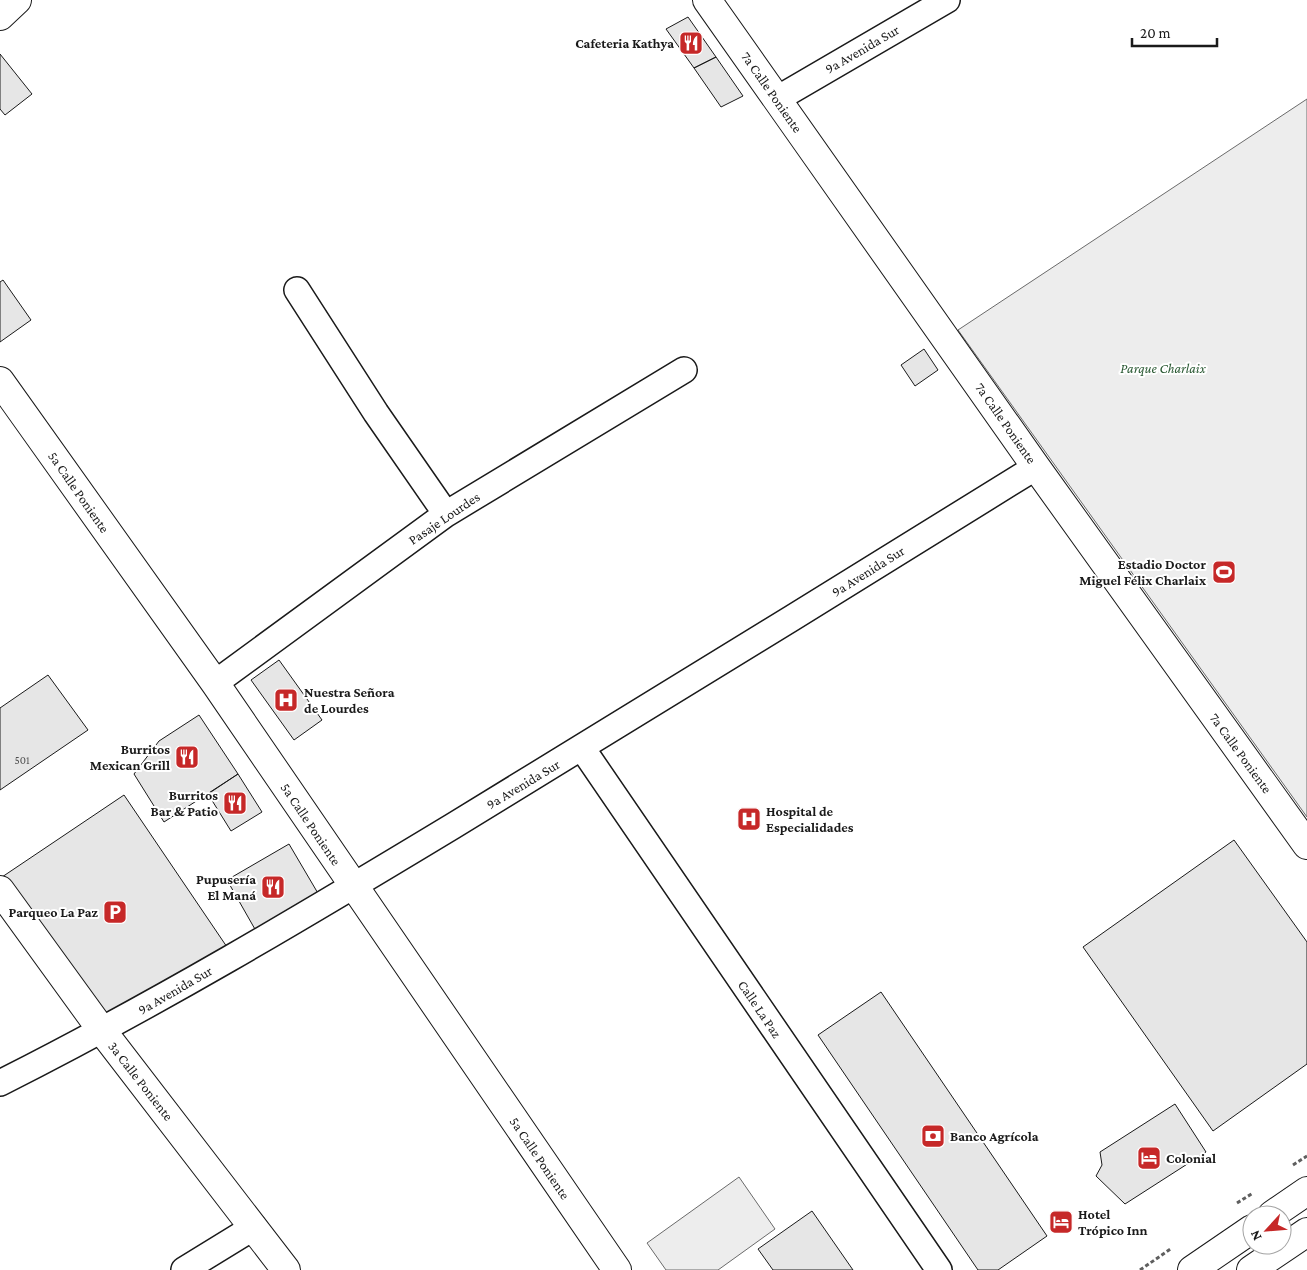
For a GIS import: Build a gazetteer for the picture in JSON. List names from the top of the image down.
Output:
{
  "streets": {
    "main road": ["7a Calle Poniente", "5a Calle Poniente", "3a Calle Poniente"],
    "street": ["9a Avenida Sur", "Pasaje Lourdes", "Calle La Paz"]
  },
  "crossings": [
    ["9a Avenida Sur", "7a Calle Poniente"],
    ["9a Avenida Sur", "5a Calle Poniente"],
    ["9a Avenida Sur", "Calle La Paz"],
    ["9a Avenida Sur", "3a Calle Poniente"],
    ["5a Calle Poniente", "Pasaje Lourdes"]
  ],
  "parks": ["Parque Charlaix"],
  "places": {
    "restaurant": [
      "Cafeteria Kathya",
      "Burritos Mexican Grill",
      "Burritos Bar & Patio",
      "Pupusería El Maná"
    ],
    "sports": ["Estadio Doctor Miguel Félix Charlaix"],
    "hospital": ["Nuestra Señora de Lourdes", "Hospital de Especialidades"],
    "parking": ["Parqueo La Paz"],
    "bank": ["Banco Agrícola"],
    "hotel": ["Colonial", "Hotel Trópico Inn"]
  },
  "house_numbers": ["501"],
  "scale_bar": "20 m",
  "north": "bottom left"
}
